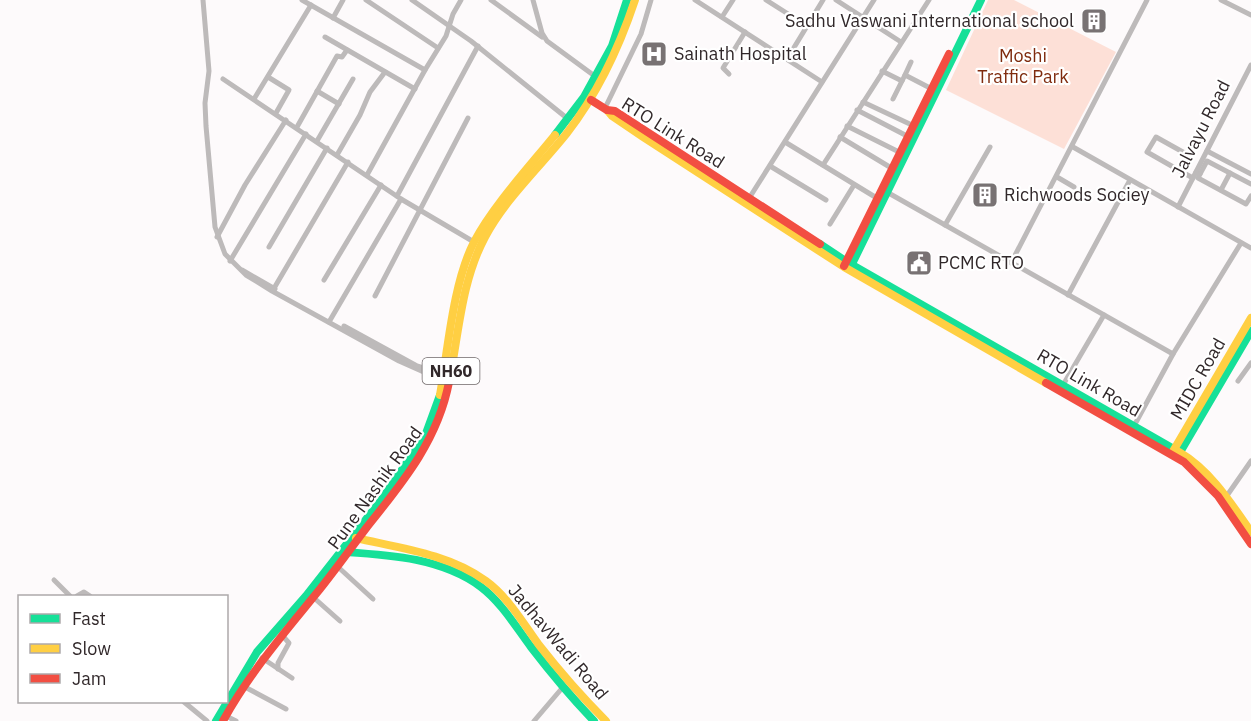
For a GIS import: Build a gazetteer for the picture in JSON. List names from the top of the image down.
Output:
{
  "streets": {
    "main road": [
      "RTO Link Road",
      "NH60",
      "MIDC Road",
      "Pune Nashik Road",
      "JadhavWadi Road"
    ],
    "street": ["Jalvayu Road"]
  },
  "crossings": [
    ["RTO Link Road", "MIDC Road"],
    ["RTO Link Road", "Pune Nashik Road"],
    ["Pune Nashik Road", "JadhavWadi Road"]
  ],
  "parks": ["Moshi Traffic Park"],
  "places": {
    "building": ["Sadhu Vaswani International school", "Richwoods Sociey"],
    "hospital": ["Sainath Hospital"],
    "public building": ["PCMC RTO"]
  },
  "legend": ["Fast", "Slow", "Jam"]
}
